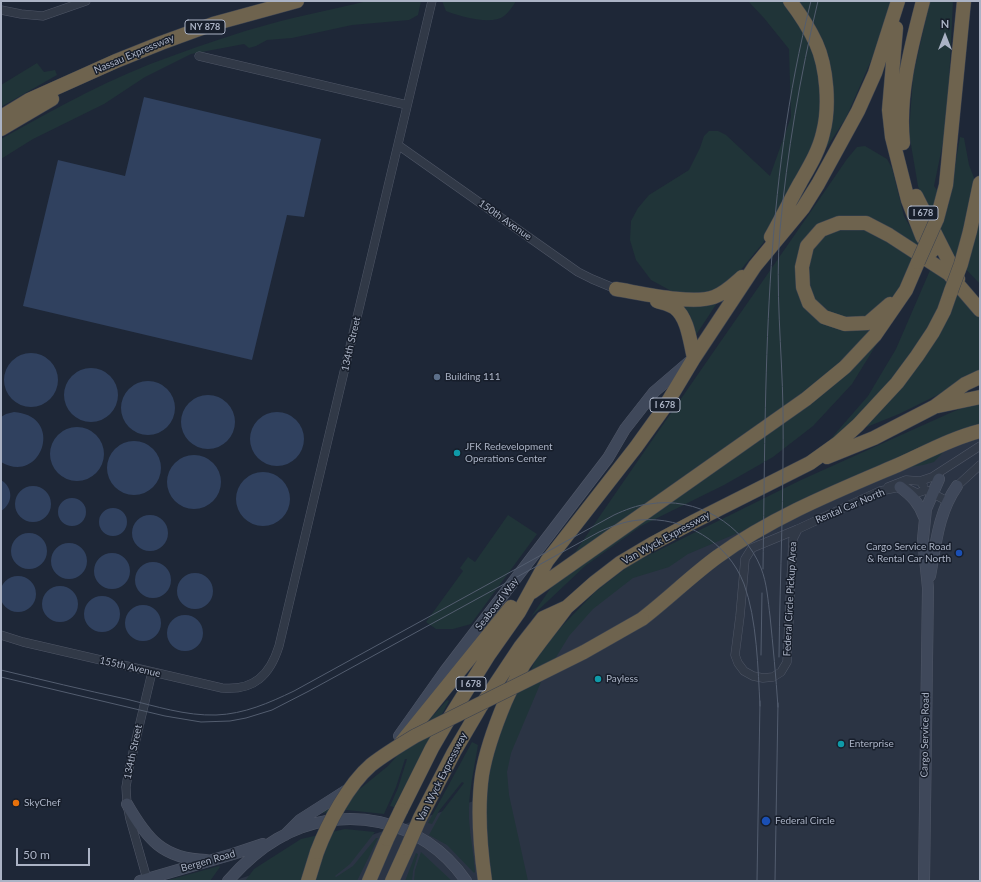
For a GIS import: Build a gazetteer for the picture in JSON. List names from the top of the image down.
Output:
{
  "streets": {
    "highway": [
      "NY 878",
      "Nassau Expressway",
      "I 678",
      "Van Wyck Expressway"
    ],
    "street": [
      "150th Avenue",
      "134th Street",
      "Rental Car North",
      "Federal Circle Pickup Area",
      "Seaboard Way",
      "155th Avenue",
      "Cargo Service Road",
      "Bergen Road"
    ]
  },
  "crossings": [
    ["150th Avenue", "134th Street"],
    ["134th Street", "155th Avenue"],
    ["134th Street", "Bergen Road"],
    ["Rental Car North", "Federal Circle Pickup Area"],
    ["Rental Car North", "Cargo Service Road"],
    ["Van Wyck Expressway", "Seaboard Way"],
    ["Seaboard Way", "Bergen Road"]
  ],
  "places": [
    "Building 111",
    "JFK Redevelopment Operations Center",
    "Cargo Service Road & Rental Car North",
    "Payless",
    "Enterprise",
    "SkyChef",
    "Federal Circle"
  ],
  "scale_bar": "50 m",
  "north": "top"
}
